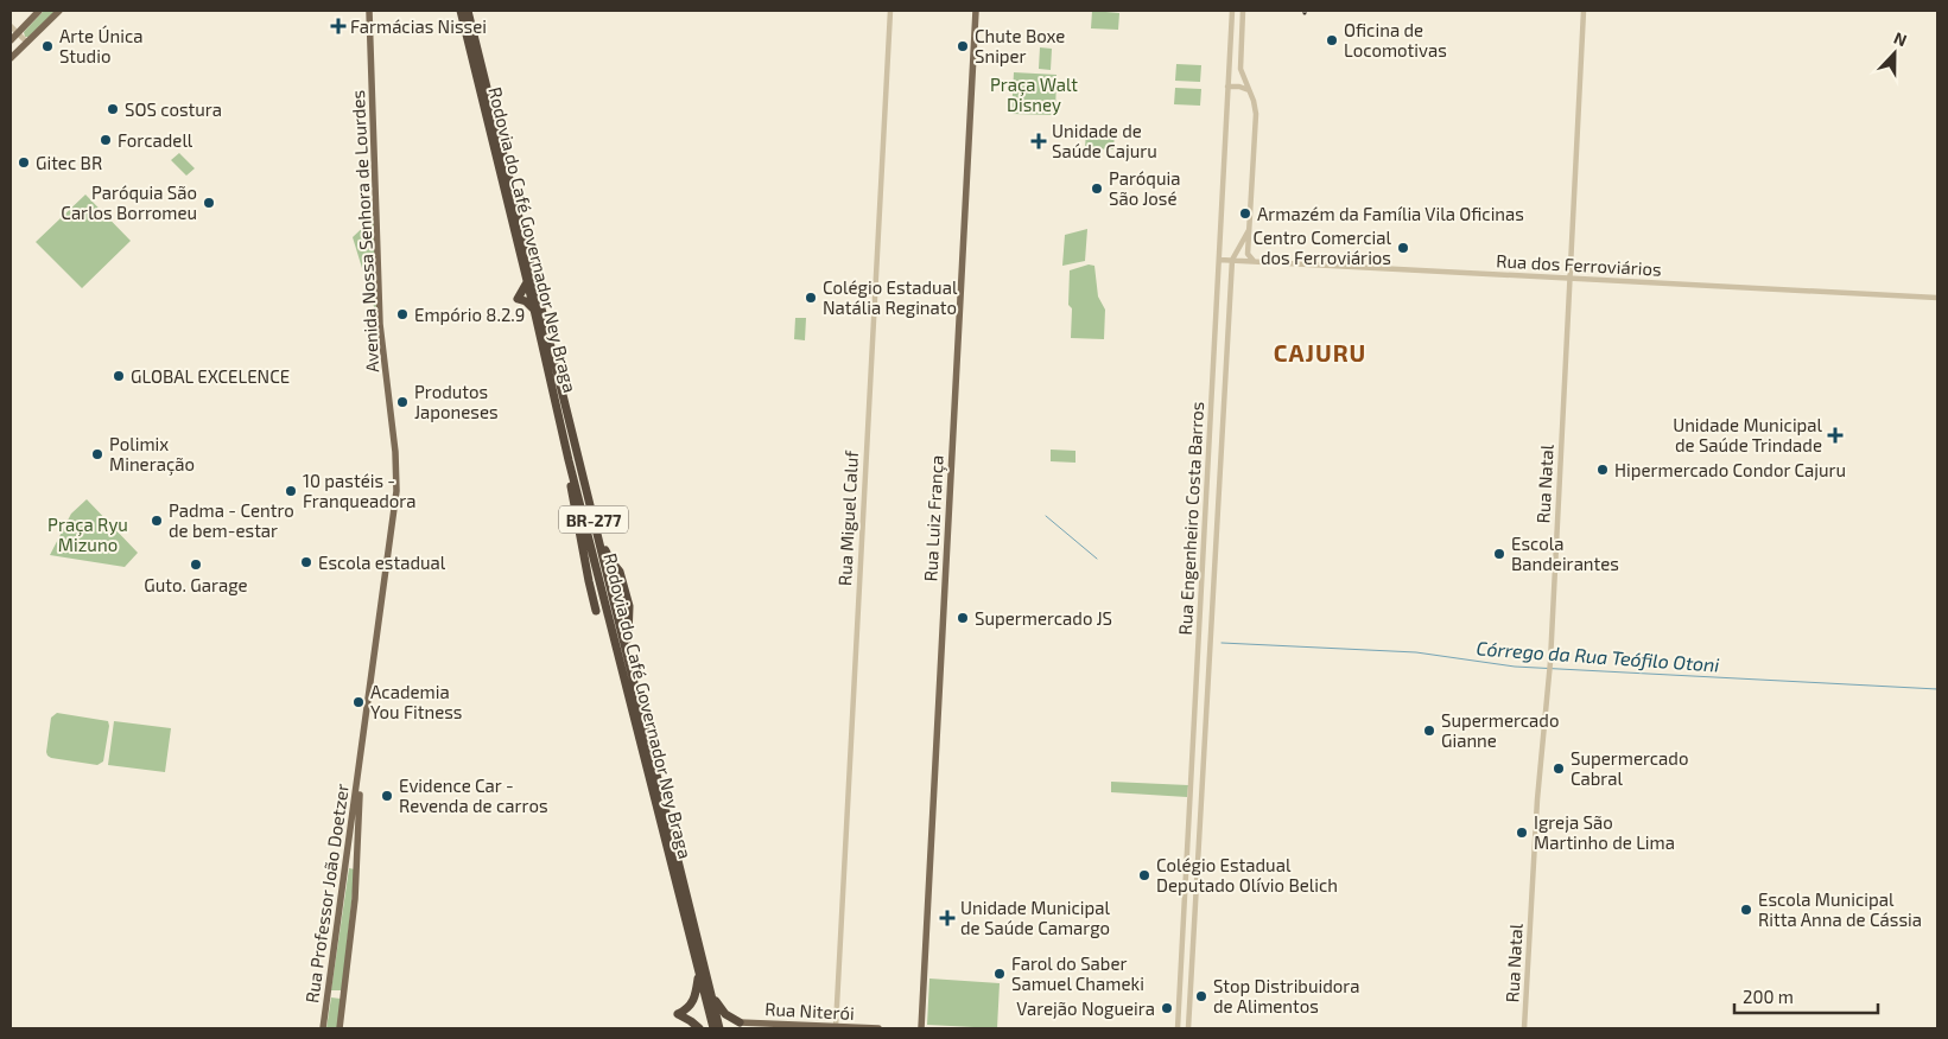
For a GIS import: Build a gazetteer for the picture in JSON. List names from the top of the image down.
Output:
{
  "streets": {
    "highway": ["Rodovia do Café Governador Ney Braga", "BR-277"],
    "main road": [
      "Avenida Nossa Senhora de Lourdes",
      "Rua Luiz França",
      "Rua Professor João Doetzer",
      "Rua Niterói"
    ],
    "street": [
      "Rua dos Ferroviários",
      "Rua Natal",
      "Rua Miguel Caluf",
      "Rua Engenheiro Costa Barros"
    ]
  },
  "crossings": [
    ["Avenida Nossa Senhora de Lourdes", "Rua Professor João Doetzer"],
    ["Rua dos Ferroviários", "Rua Natal"],
    ["Rua dos Ferroviários", "Rua Engenheiro Costa Barros"],
    ["Rua Miguel Caluf", "Rua Niterói"]
  ],
  "districts": ["CAJURU"],
  "water": ["Córrego da Rua Teófilo Otoni"],
  "parks": ["Praça Walt Disney", "Praça Ryu Mizuno"],
  "places": {
    "health": [
      "Farmácias Nissei",
      "Unidade de Saúde Cajuru",
      "Unidade Municipal de Saúde Trindade",
      "Unidade Municipal de Saúde Camargo"
    ],
    "other": [
      "Oficina de Locomotivas",
      "Arte Única Studio",
      "Chute Boxe Sniper",
      "SOS costura",
      "Forcadell",
      "Gitec BR",
      "Paróquia São José",
      "Paróquia São Carlos Borromeu",
      "Armazém da Família Vila Oficinas",
      "Centro Comercial dos Ferroviários",
      "Colégio Estadual Natália Reginato",
      "Empório 8.2.9",
      "GLOBAL EXCELENCE",
      "Produtos Japoneses",
      "Polimix Mineração",
      "Hipermercado Condor Cajuru",
      "10 pastéis - Franqueadora",
      "Padma - Centro de bem-estar",
      "Escola Bandeirantes",
      "Escola estadual",
      "Guto. Garage",
      "Supermercado JS",
      "Academia You Fitness",
      "Supermercado Gianne",
      "Supermercado Cabral",
      "Evidence Car - Revenda de carros",
      "Igreja São Martinho de Lima",
      "Colégio Estadual Deputado Olívio Belich",
      "Escola Municipal Ritta Anna de Cássia",
      "Farol do Saber Samuel Chameki",
      "Stop Distribuidora de Alimentos",
      "Varejão Nogueira"
    ]
  },
  "scale_bar": "200 m",
  "north": "top"
}
